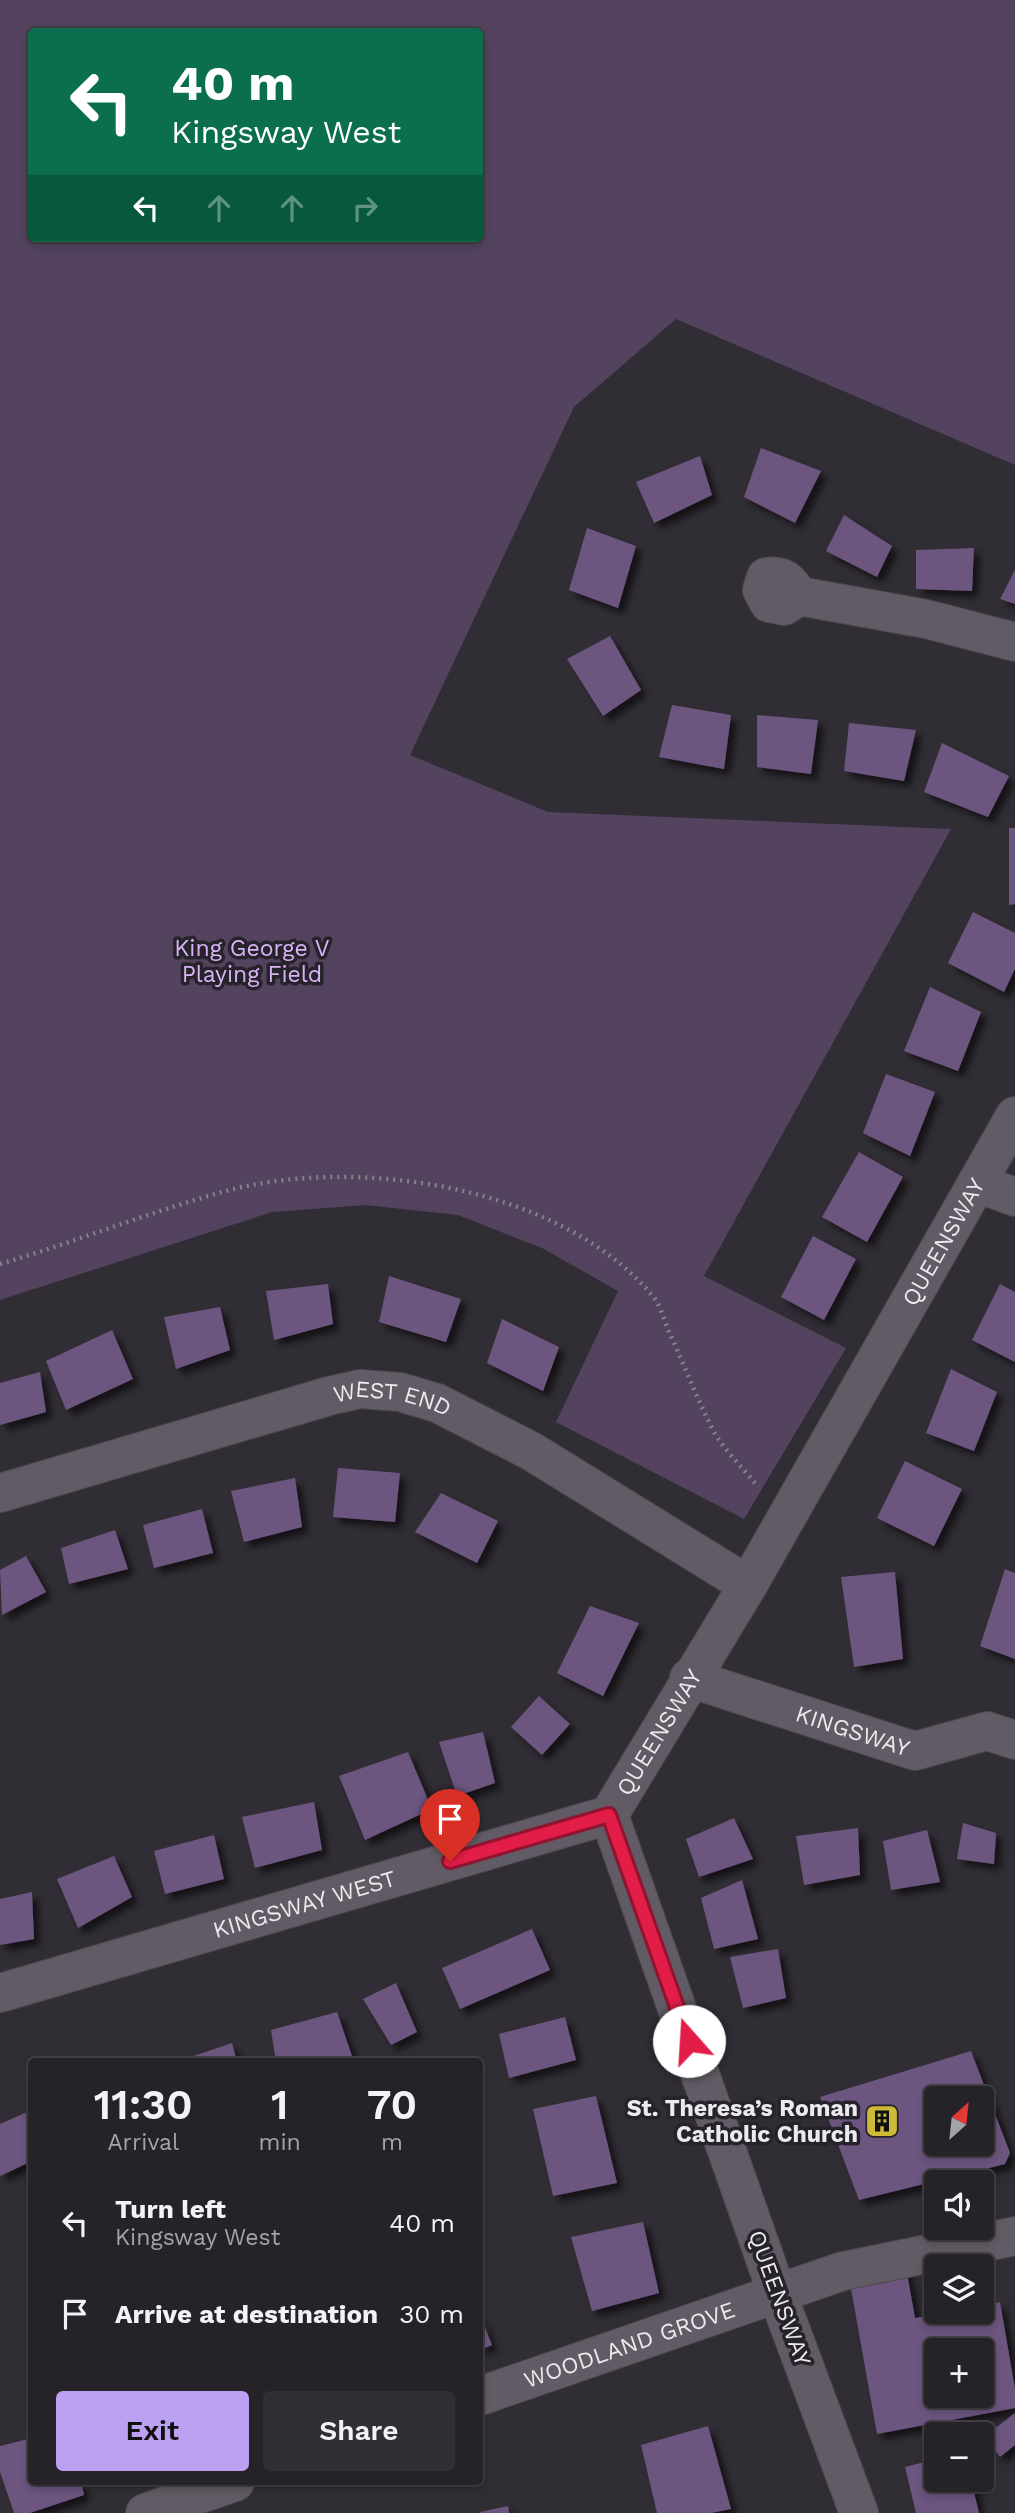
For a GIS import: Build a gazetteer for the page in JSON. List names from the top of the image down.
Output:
{
  "streets": {
    "street": [
      "QUEENSWAY",
      "WEST END",
      "KINGSWAY",
      "KINGSWAY WEST",
      "WOODLAND GROVE"
    ]
  },
  "crossings": [
    ["QUEENSWAY", "WEST END"],
    ["QUEENSWAY", "KINGSWAY"],
    ["QUEENSWAY", "KINGSWAY WEST"],
    ["QUEENSWAY", "WOODLAND GROVE"]
  ],
  "parks": ["King George V Playing Field"],
  "places": {
    "building": ["St. Theresa’s Roman Catholic Church"]
  },
  "north": "top right",
  "page": {
    "turn": ["40 m", "Kingsway West"],
    "eta": [
      "11:30",
      "Arrival",
      "1",
      "min",
      "70",
      "m"
    ],
    "map_buttons": ["+", "−"],
    "list": [
      {
        "name": "Turn left",
        "note": "Kingsway West",
        "value": "40 m"
      },
      {
        "name": "Arrive at destination",
        "value": "30 m"
      }
    ],
    "buttons": ["Exit", "Share"]
  }
}
